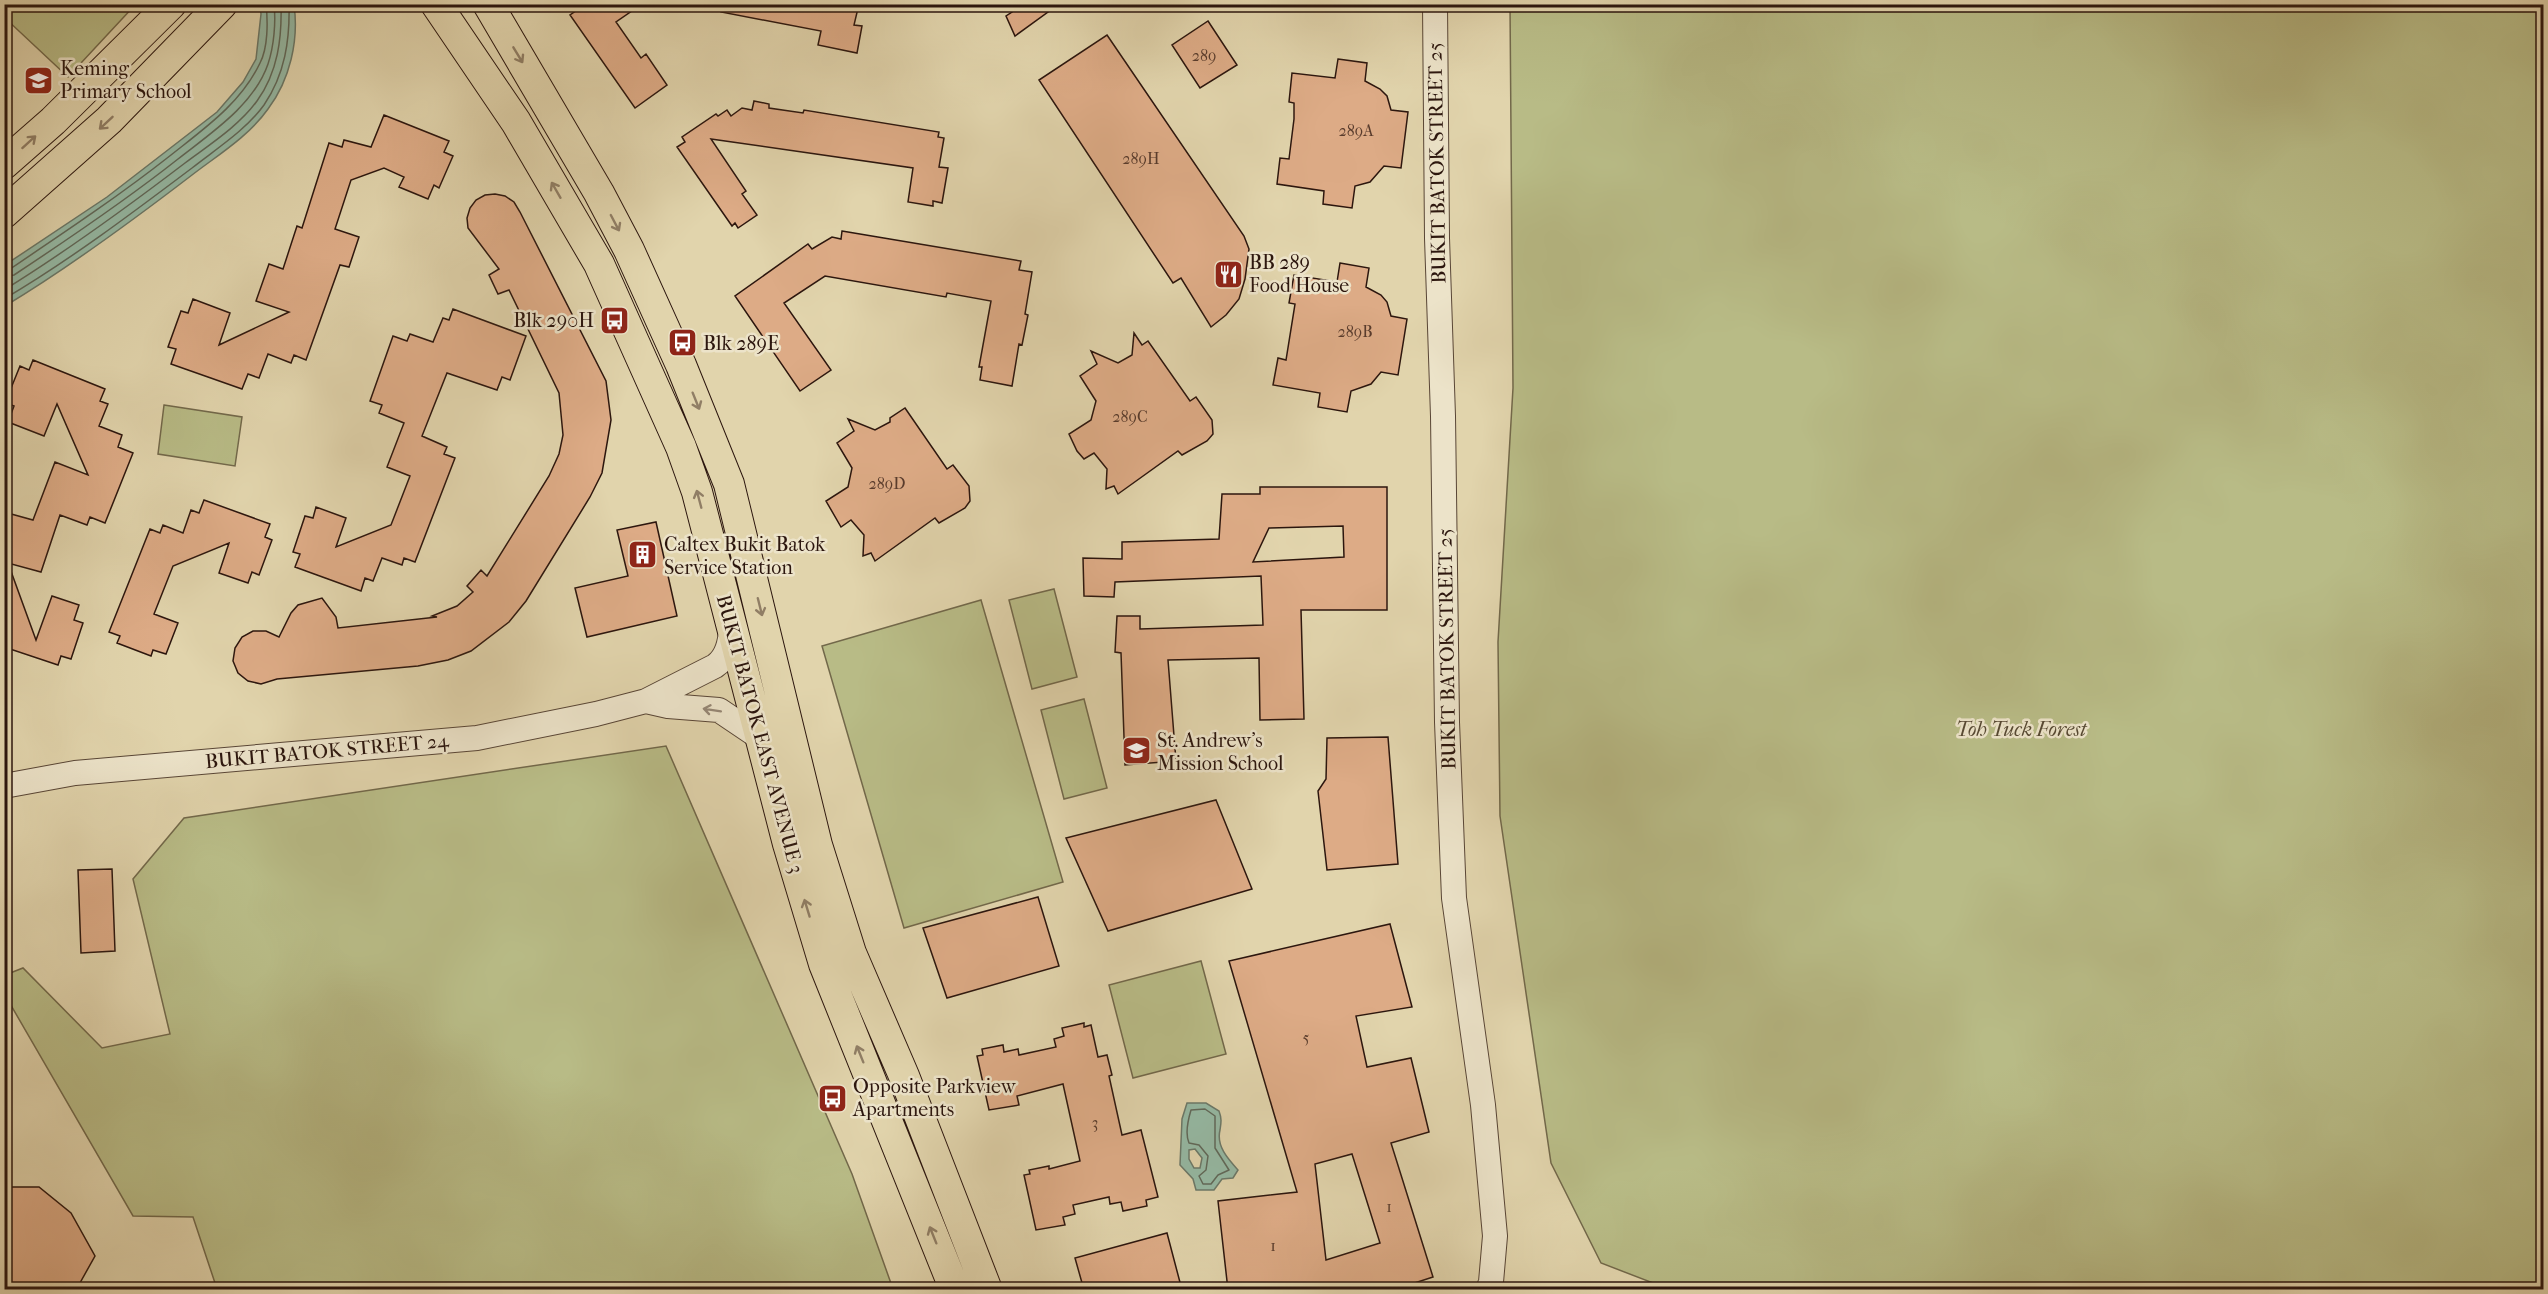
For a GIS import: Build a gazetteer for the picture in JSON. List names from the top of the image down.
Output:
{
  "streets": {
    "main road": ["BUKIT BATOK EAST AVENUE 3"],
    "street": ["BUKIT BATOK STREET 25", "BUKIT BATOK STREET 24"]
  },
  "crossings": [
    ["BUKIT BATOK EAST AVENUE 3", "BUKIT BATOK STREET 24"]
  ],
  "parks": ["Toh Tuck Forest"],
  "places": {
    "school or university": ["Keming Primary School", "St. Andrew's Mission School"],
    "restaurant": ["BB 289 Food House"],
    "bus stop": ["Blk 290H", "Blk 289E", "Opposite Parkview Apartments"],
    "building": ["Caltex Bukit Batok Service Station"]
  },
  "house_numbers": [
    "289",
    "289A",
    "289H",
    "289B",
    "289C",
    "289D",
    "5",
    "3",
    "1",
    "1"
  ]
}
